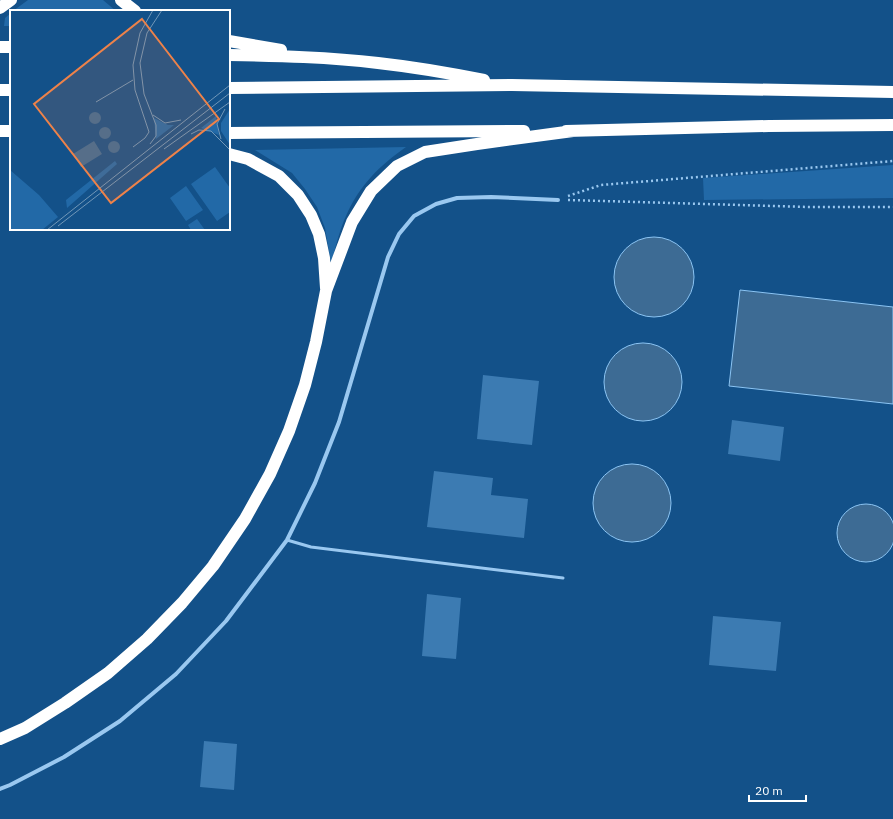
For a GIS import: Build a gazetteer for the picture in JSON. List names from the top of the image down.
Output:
{
  "scale_bar": "20 m"
}
